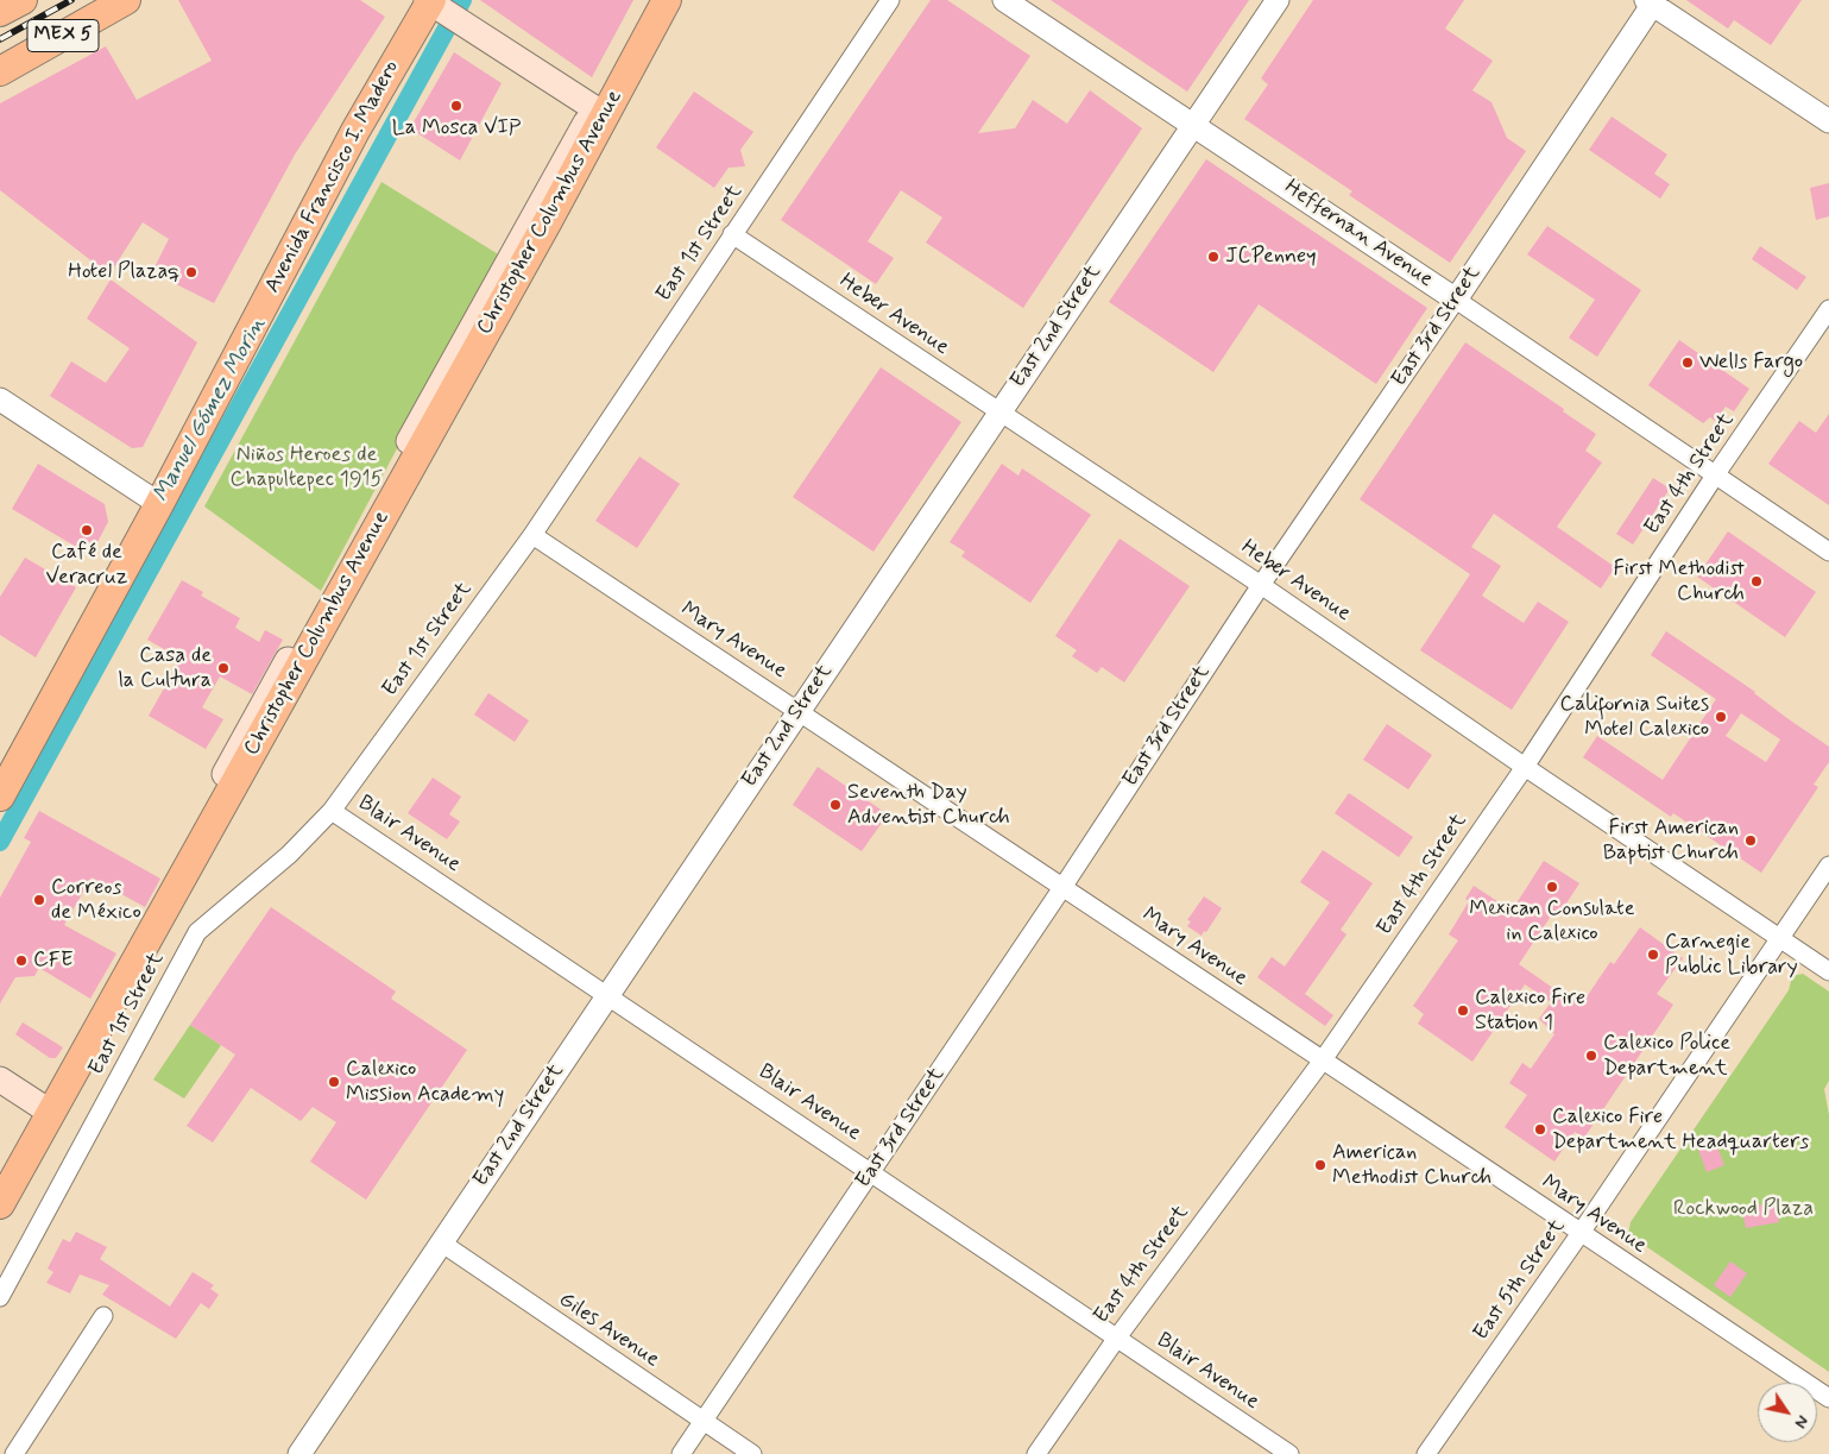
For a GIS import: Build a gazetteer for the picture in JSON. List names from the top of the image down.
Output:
{
  "streets": {
    "main road": ["MEX 5", "Avenida Francisco I. Madero", "Christopher Columbus Avenue"],
    "street": [
      "Heffernan Avenue",
      "East 1st Street",
      "Heber Avenue",
      "East 2nd Street",
      "East 3rd Street",
      "East 4th Street",
      "Mary Avenue",
      "Blair Avenue",
      "East 5th Street",
      "Giles Avenue"
    ]
  },
  "crossings": [
    ["Heffernan Avenue", "East 2nd Street"],
    ["Heffernan Avenue", "East 3rd Street"],
    ["Heffernan Avenue", "East 4th Street"],
    ["East 1st Street", "Heber Avenue"],
    ["East 1st Street", "Mary Avenue"],
    ["East 1st Street", "Blair Avenue"],
    ["Heber Avenue", "East 2nd Street"],
    ["Heber Avenue", "East 3rd Street"],
    ["Heber Avenue", "East 4th Street"],
    ["Heber Avenue", "East 5th Street"],
    ["East 2nd Street", "Mary Avenue"],
    ["East 2nd Street", "Blair Avenue"],
    ["East 2nd Street", "Giles Avenue"],
    ["East 3rd Street", "Mary Avenue"],
    ["East 3rd Street", "Blair Avenue"],
    ["East 3rd Street", "Giles Avenue"],
    ["East 4th Street", "Mary Avenue"],
    ["East 4th Street", "Blair Avenue"],
    ["Mary Avenue", "East 5th Street"]
  ],
  "water": ["Manuel Gómez Morin"],
  "parks": ["Niños Heroes de Chapultepec 1915", "Rockwood Plaza"],
  "places": [
    "La Mosca VIP",
    "JCPenney",
    "Hotel Plazaq",
    "Wells Fargo",
    "Café de Veracruz",
    "First Methodist Church",
    "Casa de la Cultura",
    "California Suites Motel Calexico",
    "Seventh Day Adventist Church",
    "First American Baptist Church",
    "Mexican Consulate in Calexico",
    "Correos de México",
    "Carnegie Public Library",
    "CFE",
    "Calexico Fire Station 1",
    "Calexico Police Department",
    "Calexico Mission Academy",
    "Calexico Fire Department Headquarters",
    "American Methodist Church"
  ],
  "north": "bottom right"
}
